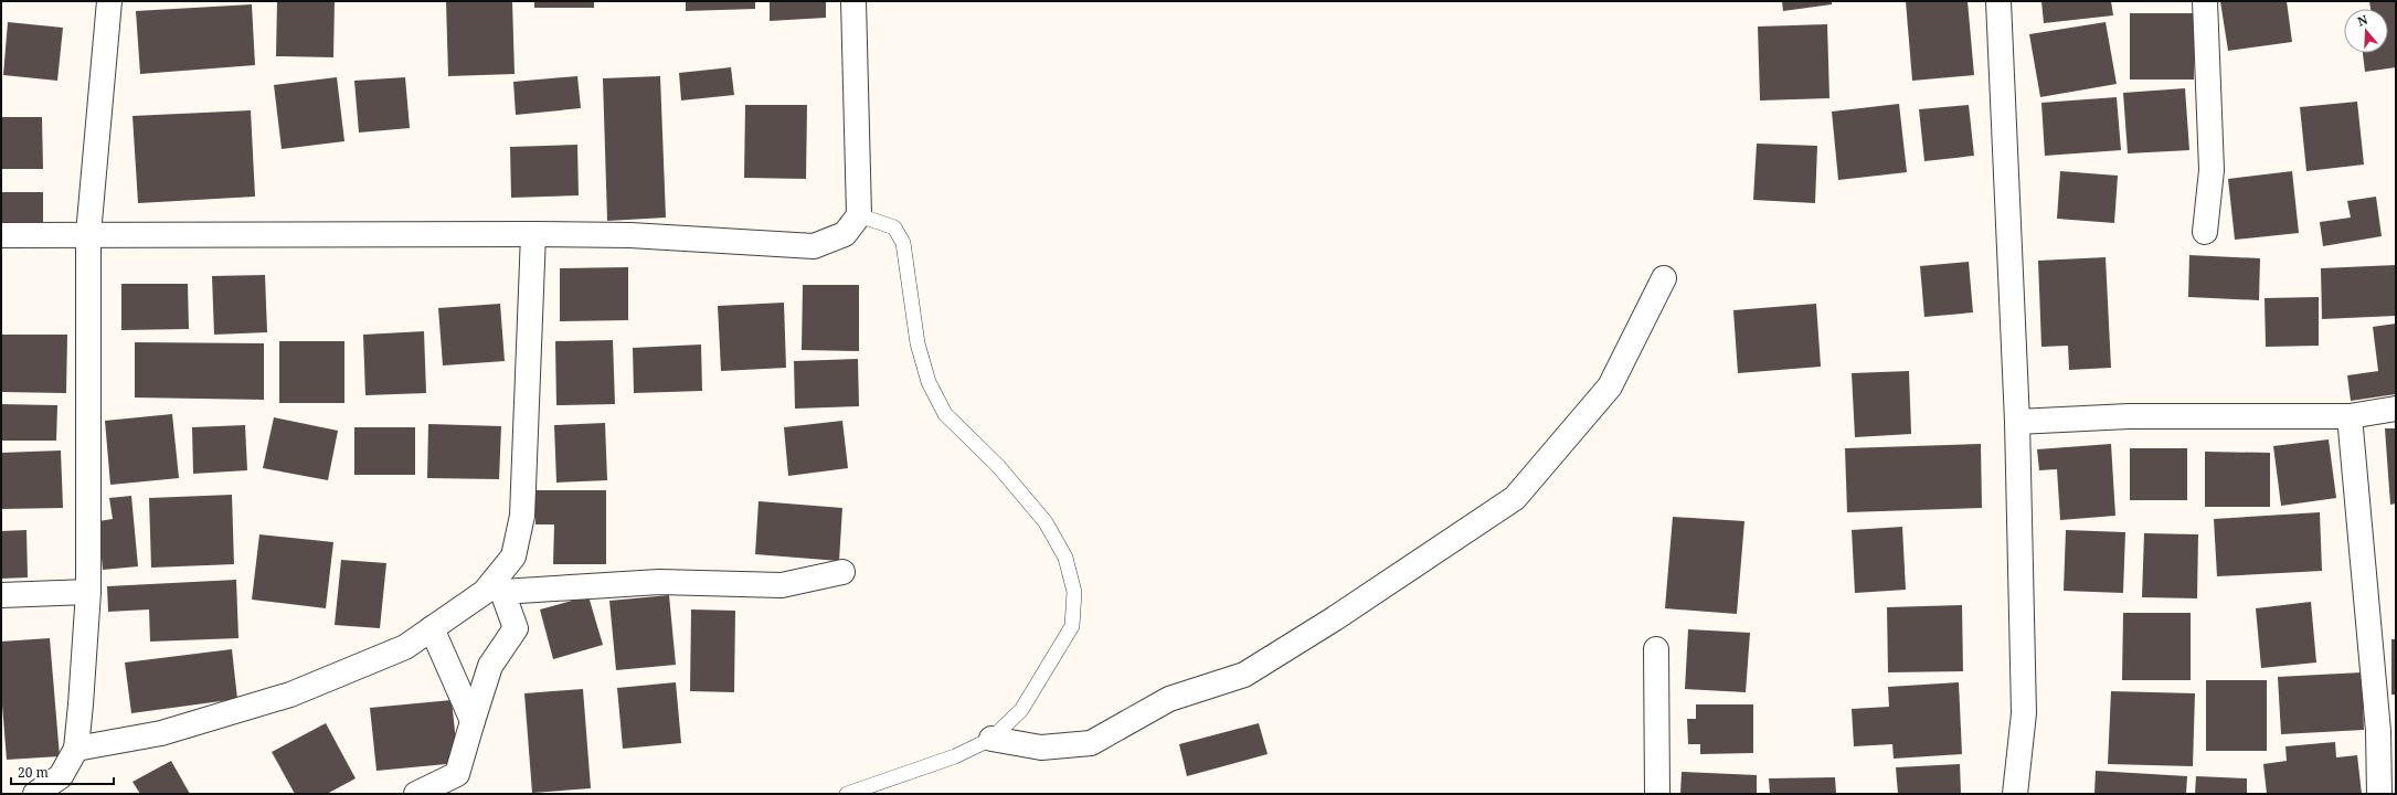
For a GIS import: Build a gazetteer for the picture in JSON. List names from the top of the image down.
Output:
{
  "scale_bar": "20 m",
  "north": "top"
}
